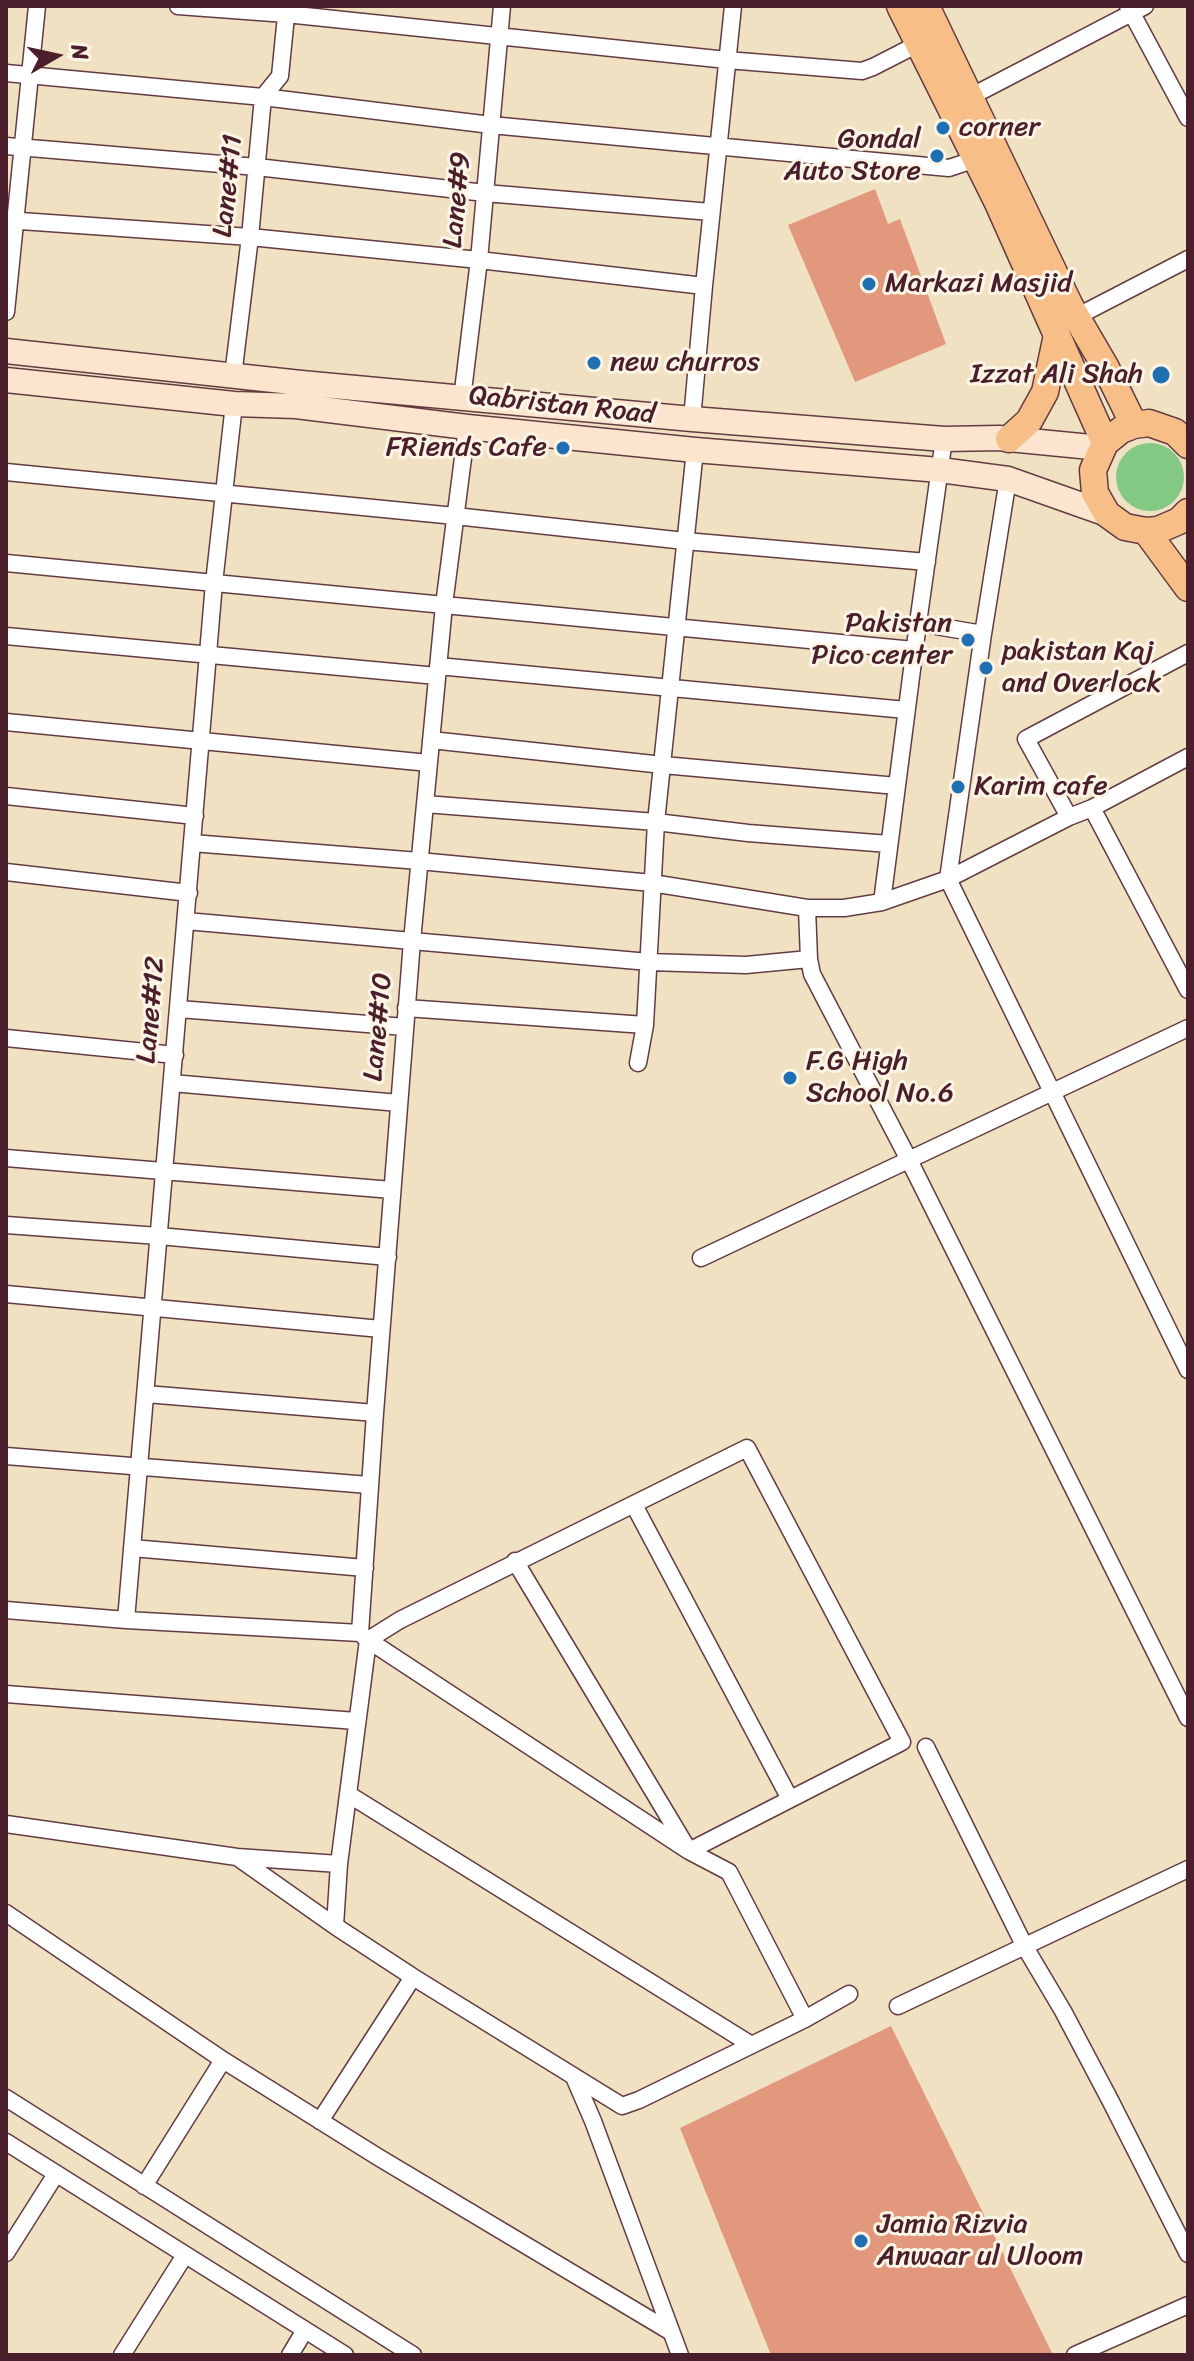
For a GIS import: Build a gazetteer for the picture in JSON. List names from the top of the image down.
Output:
{
  "streets": {
    "street": [
      "Lane#11",
      "Lane#9",
      "Qabristan Road",
      "Lane#12",
      "Lane#10"
    ]
  },
  "crossings": [
    ["Lane#11", "Qabristan Road"],
    ["Lane#9", "Qabristan Road"],
    ["Qabristan Road", "Lane#12"],
    ["Qabristan Road", "Lane#10"]
  ],
  "places": [
    "corner",
    "Gondal Auto Store",
    "Markazi Masjid",
    "new churros",
    "Izzat Ali Shah",
    "FRiends Cafe",
    "Pakistan Pico center",
    "pakistan Kaj and Overlock",
    "Karim cafe",
    "F.G High School No.6",
    "Jamia Rizvia Anwaar ul Uloom"
  ],
  "north": "right"
}
